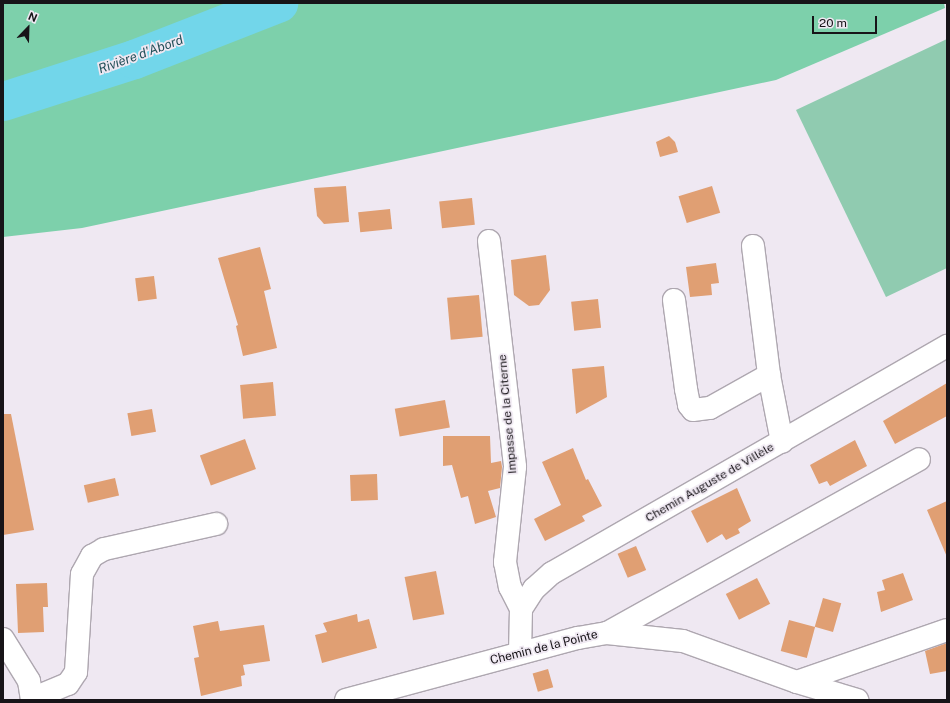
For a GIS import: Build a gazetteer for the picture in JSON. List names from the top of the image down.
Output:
{
  "streets": {
    "street": ["Impasse de la Citerne", "Chemin Auguste de Villèle", "Chemin de la Pointe"]
  },
  "crossings": [
    ["Impasse de la Citerne", "Chemin Auguste de Villèle"]
  ],
  "water": ["Rivière d'Abord"],
  "scale_bar": "20 m",
  "north": "top right"
}
